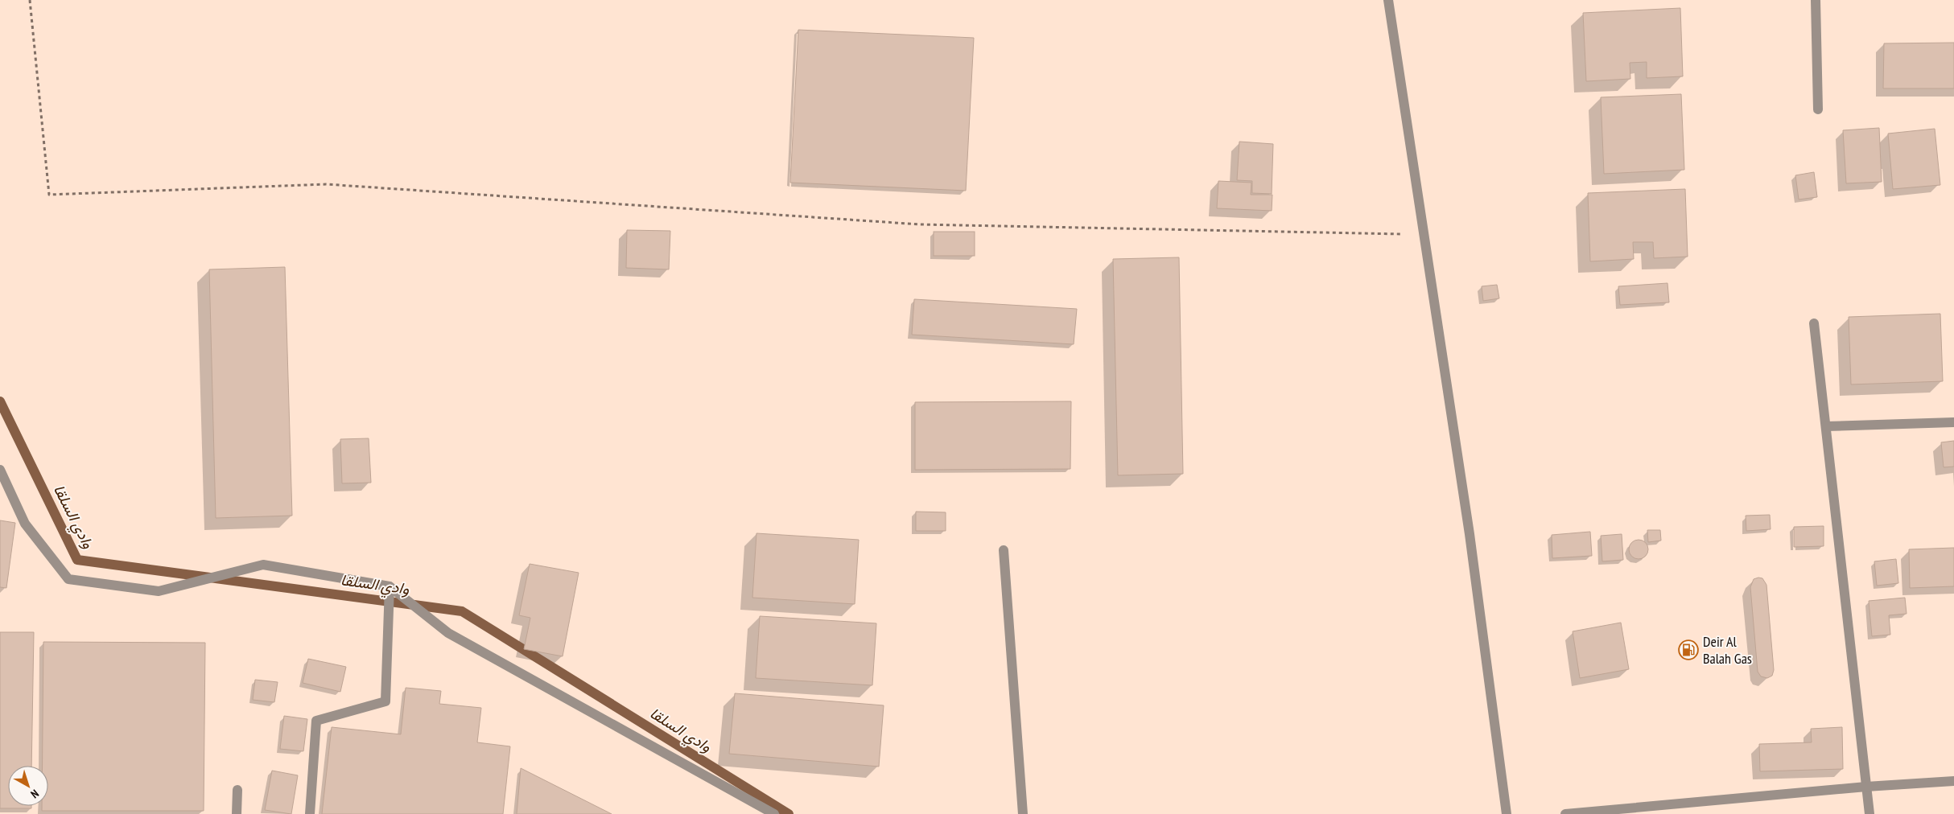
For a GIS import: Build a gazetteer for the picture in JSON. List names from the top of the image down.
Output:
{
  "water": ["وادي السلقا"],
  "places": {
    "fuel station": ["Deir Al Balah Gas"]
  },
  "north": "bottom right"
}
